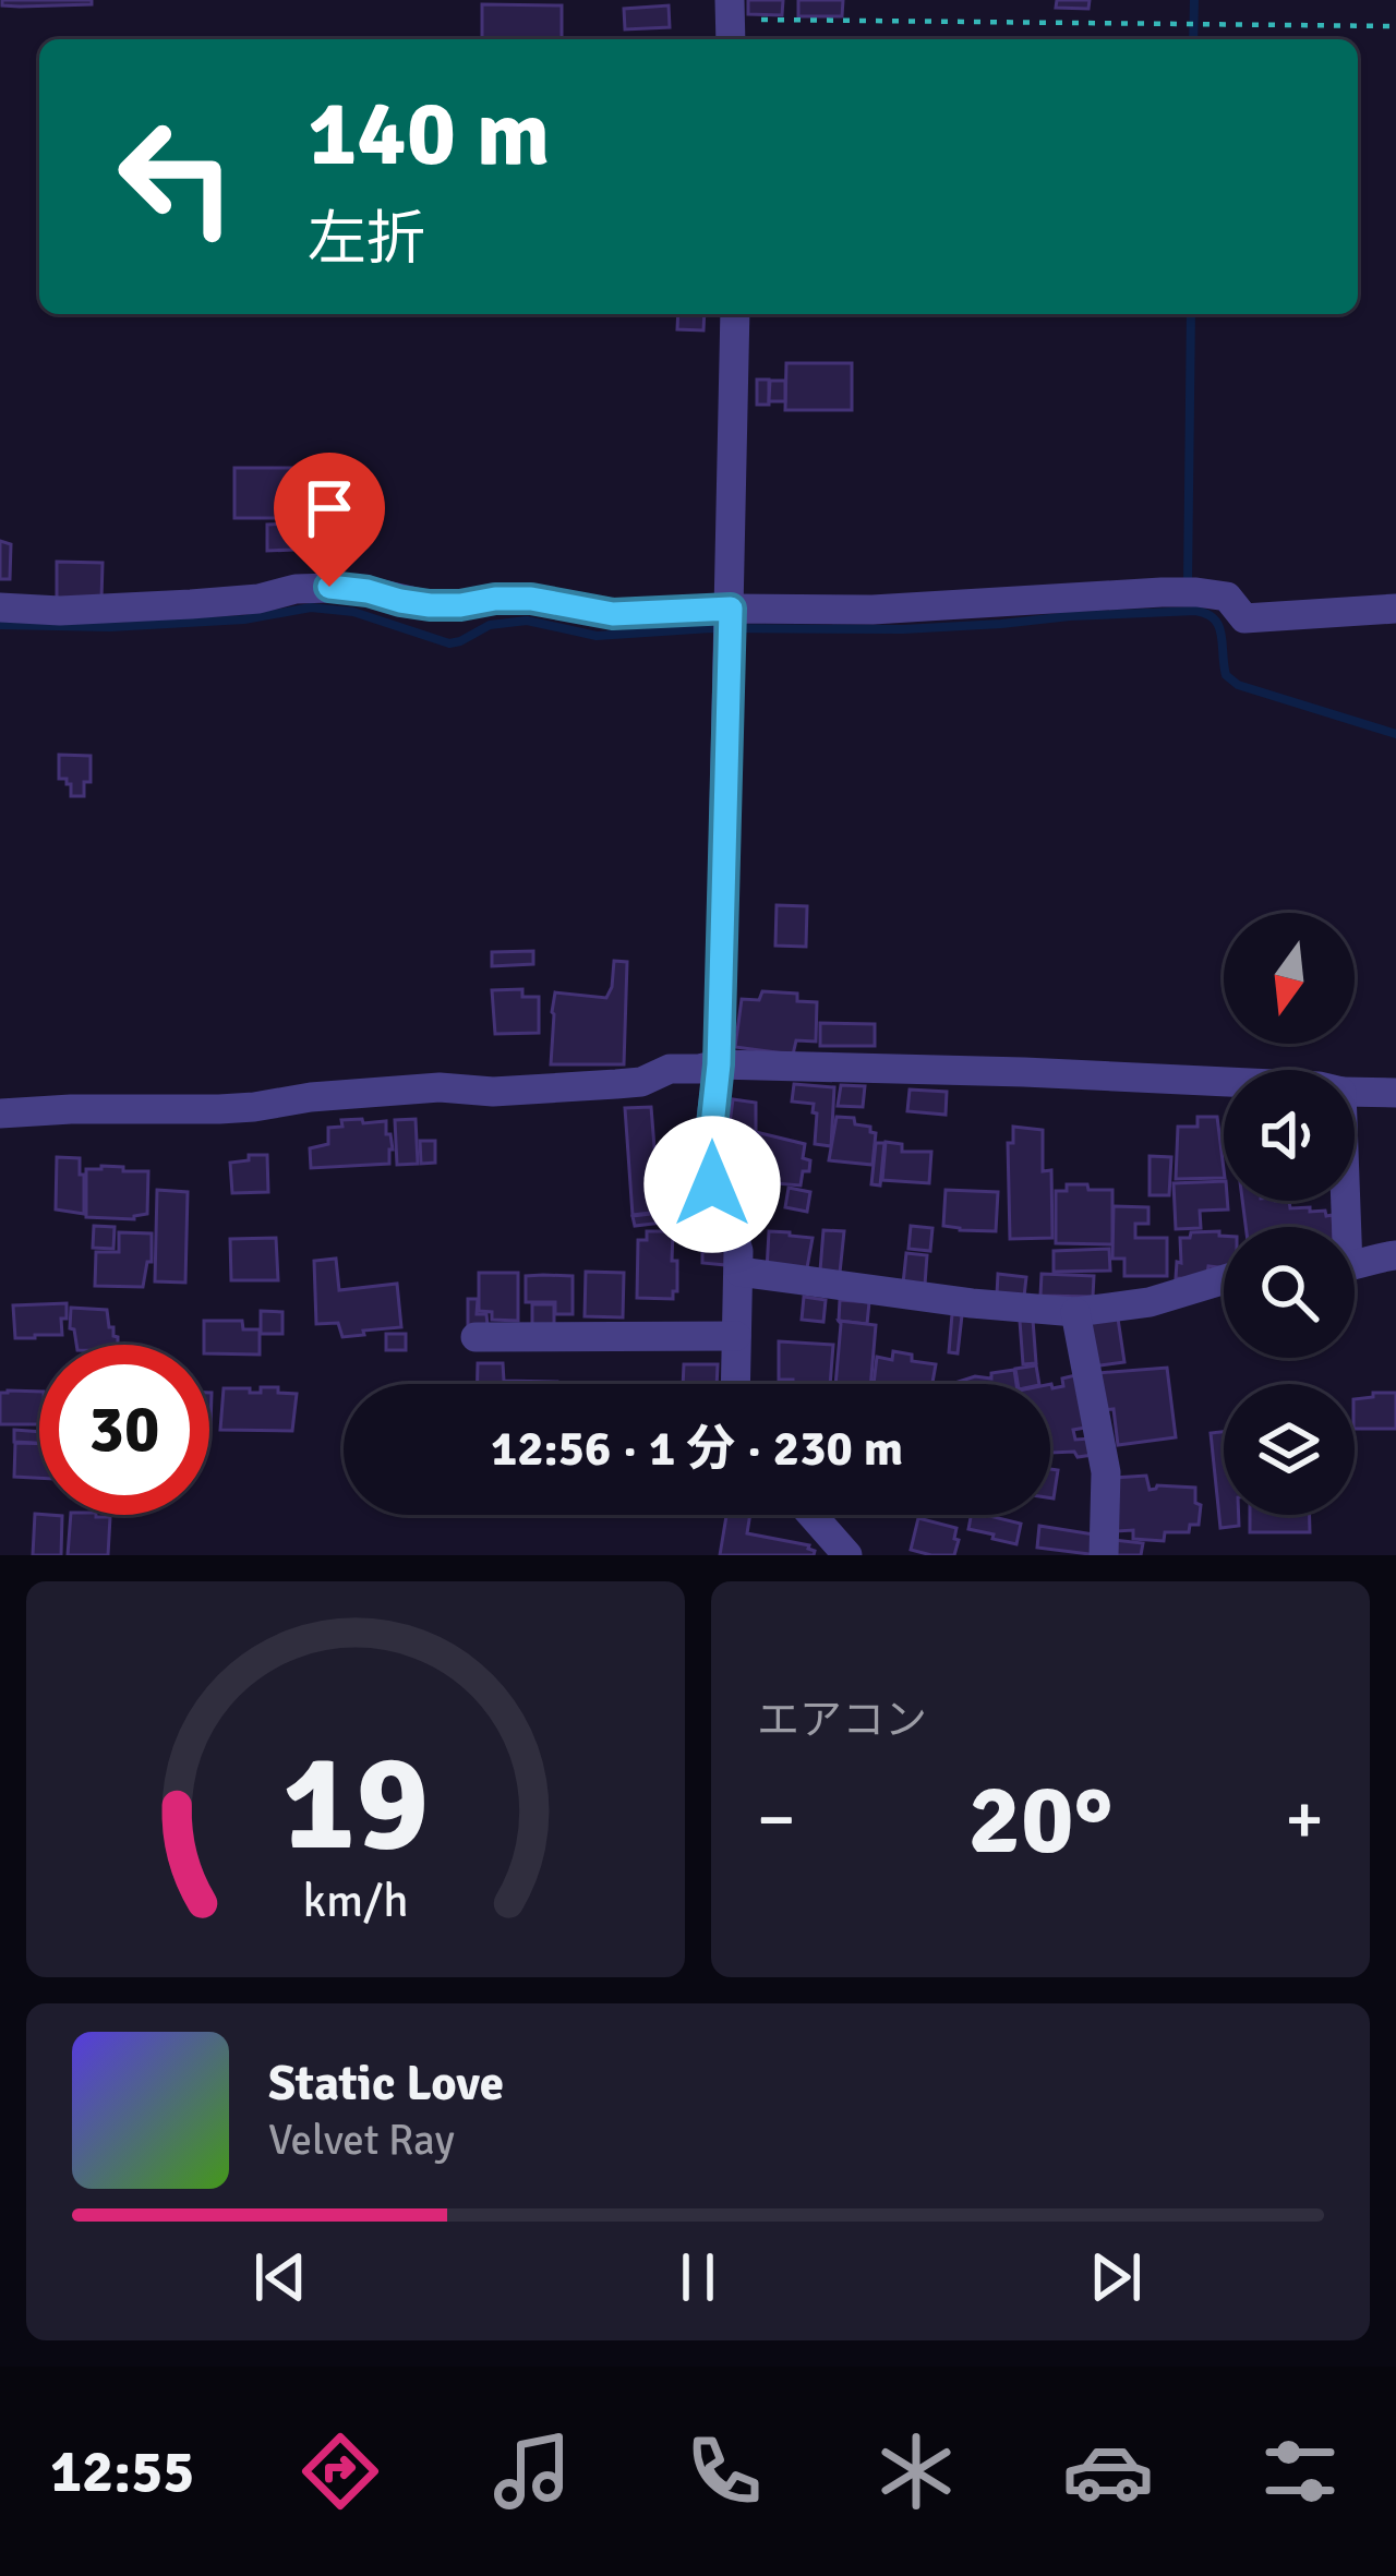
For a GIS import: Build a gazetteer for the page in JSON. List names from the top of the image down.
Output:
{
  "north": "bottom",
  "page": {
    "turn": ["140 m", "左折"],
    "limit": "30",
    "trip": "12:56 · 1 分 · 230 m",
    "tile": "エアコン",
    "heat": ["−", "20°", "+"],
    "song": ["Static Love", "Velvet Ray"],
    "tabs": "12:55",
    "gauge": ["19", "km/h"]
  }
}
